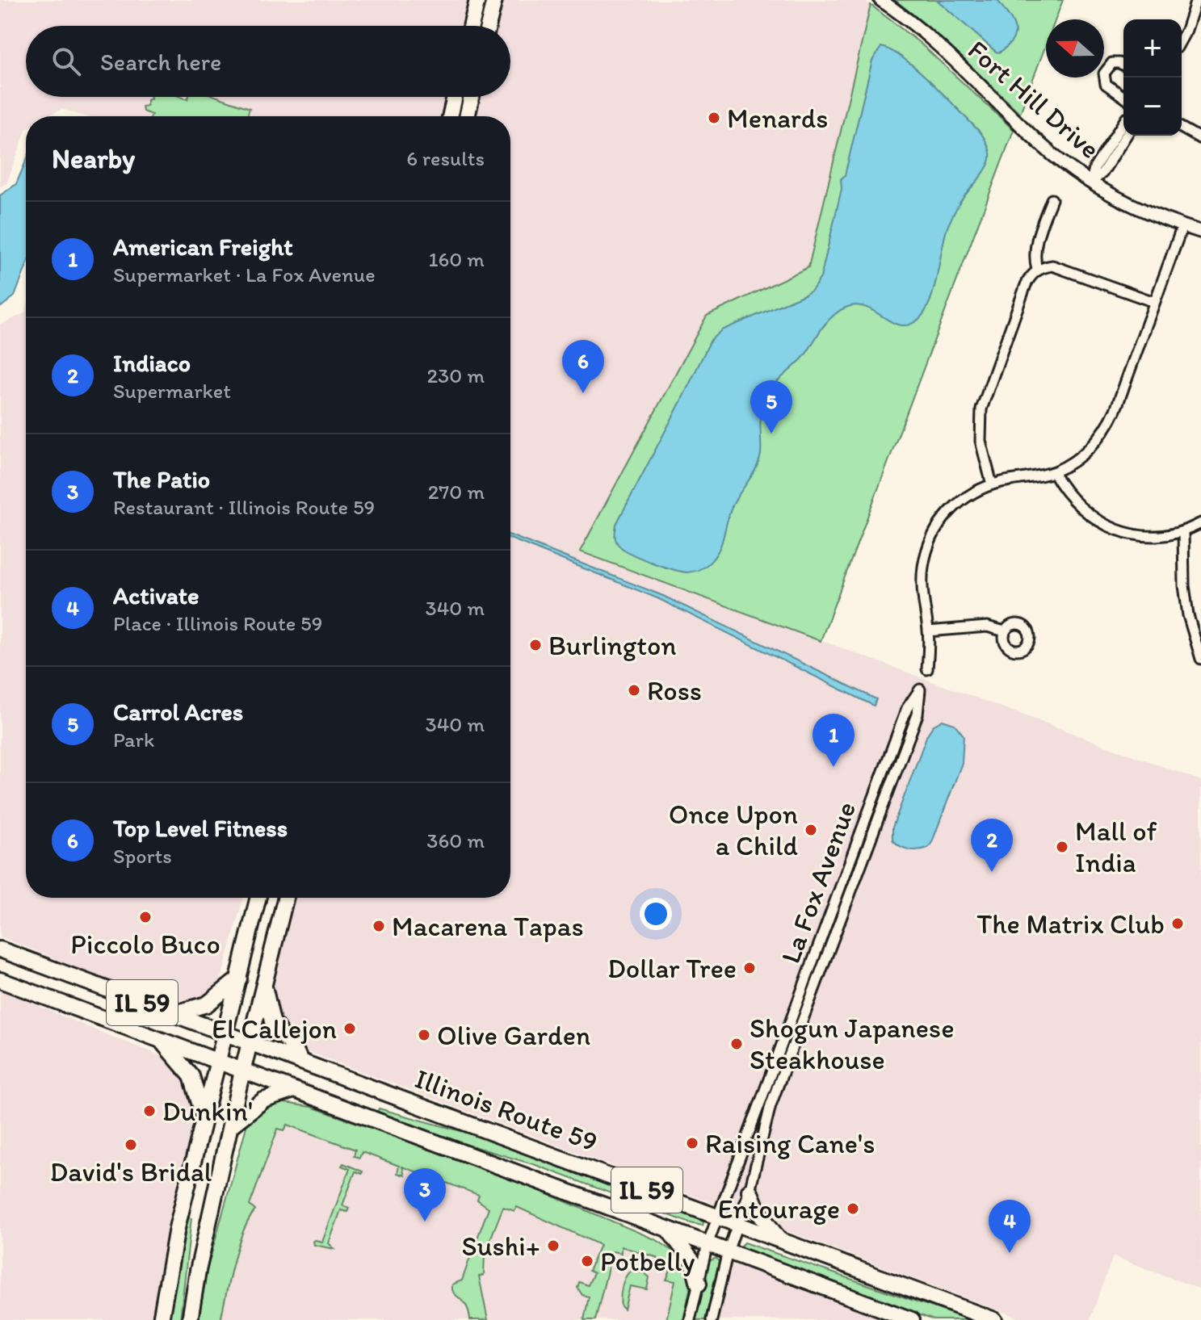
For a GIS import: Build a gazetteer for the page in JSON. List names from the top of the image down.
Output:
{
  "streets": {
    "main road": ["IL 59", "Illinois Route 59"],
    "street": ["Fort Hill Drive", "La Fox Avenue"]
  },
  "crossings": [
    ["La Fox Avenue", "Illinois Route 59"]
  ],
  "places": [
    "Menards",
    "Burlington",
    "Ross",
    "Once Upon a Child",
    "Mall of India",
    "Piccolo Buco",
    "The Matrix Club",
    "Macarena Tapas",
    "Dollar Tree",
    "El Callejon",
    "Olive Garden",
    "Shogun Japanese Steakhouse",
    "Dunkin'",
    "Raising Cane's",
    "David's Bridal",
    "Entourage",
    "Sushi+",
    "Potbelly"
  ],
  "north": "left",
  "page": {
    "map_buttons": ["+", "−"],
    "search": "Search here",
    "heading": ["Nearby", "6 results"],
    "list": [
      {
        "mark": "1",
        "name": "American Freight",
        "note": "Supermarket · La Fox Avenue",
        "value": "160 m"
      },
      {
        "mark": "2",
        "name": "Indiaco",
        "note": "Supermarket",
        "value": "230 m"
      },
      {
        "mark": "3",
        "name": "The Patio",
        "note": "Restaurant · Illinois Route 59",
        "value": "270 m"
      },
      {
        "mark": "4",
        "name": "Activate",
        "note": "Place · Illinois Route 59",
        "value": "340 m"
      },
      {
        "mark": "5",
        "name": "Carrol Acres",
        "note": "Park",
        "value": "340 m"
      },
      {
        "mark": "6",
        "name": "Top Level Fitness",
        "note": "Sports",
        "value": "360 m"
      }
    ],
    "pins": [
      "6",
      "5",
      "1",
      "2",
      "3",
      "4"
    ]
  }
}
